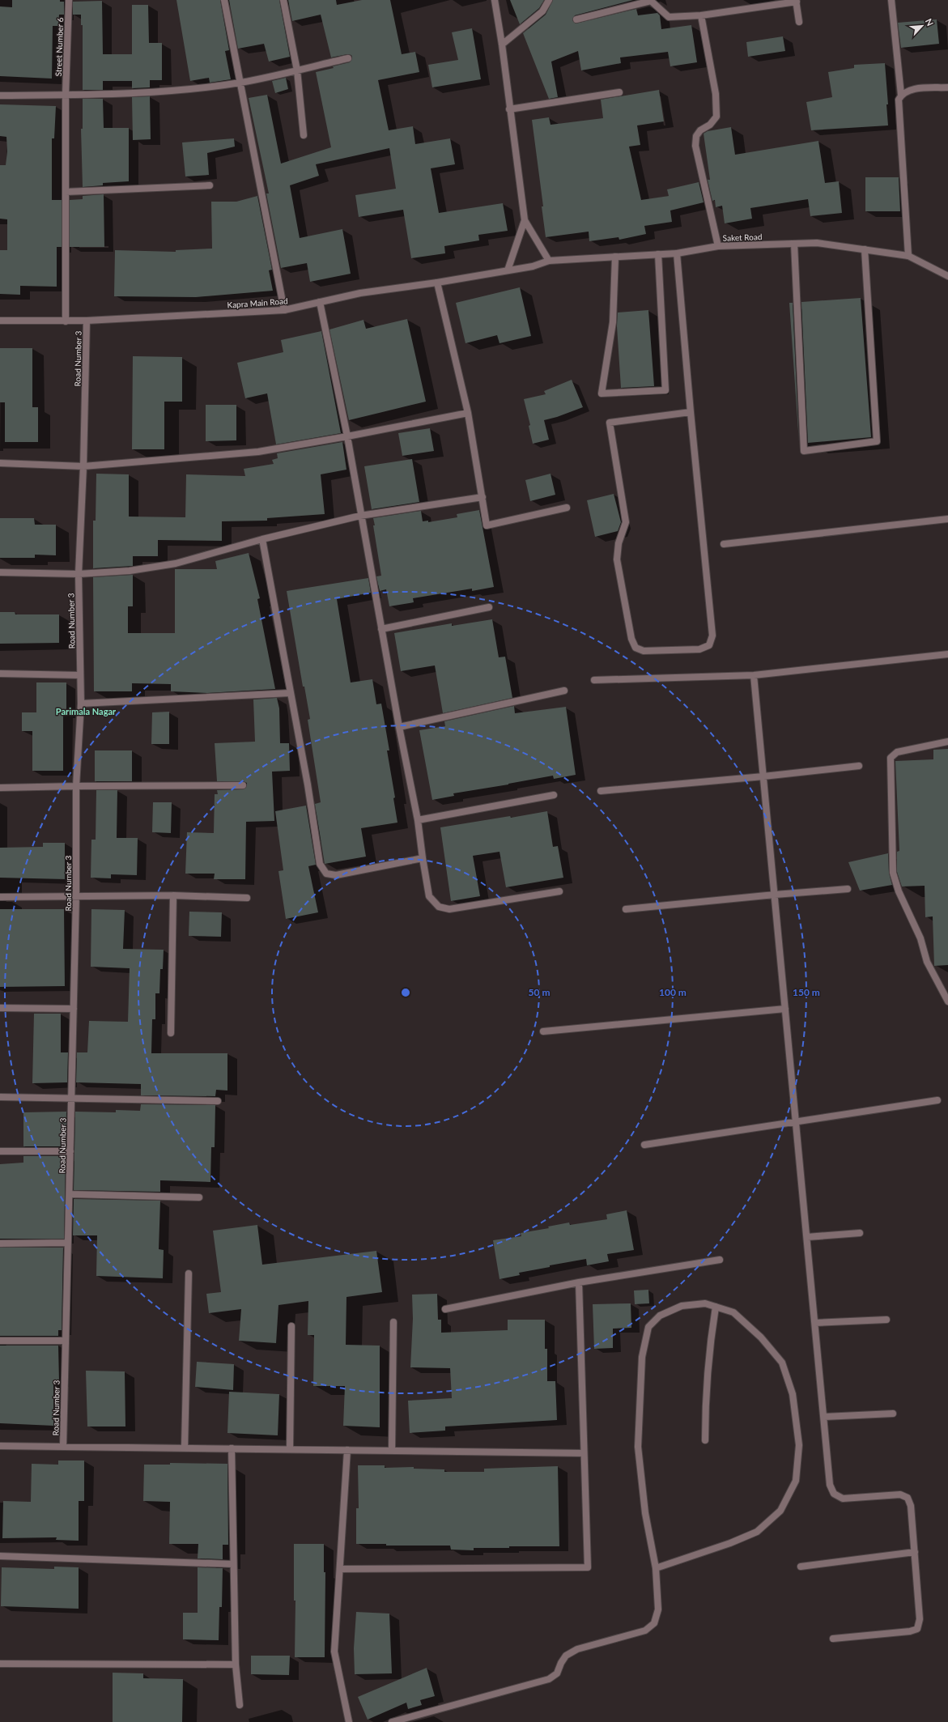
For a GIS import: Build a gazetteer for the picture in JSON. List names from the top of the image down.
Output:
{
  "streets": {
    "street": [
      "Street Number 6",
      "Saket Road",
      "Kapra Main Road",
      "Road Number 3"
    ]
  },
  "crossings": [
    ["Street Number 6", "Kapra Main Road"],
    ["Saket Road", "Kapra Main Road"],
    ["Kapra Main Road", "Road Number 3"]
  ],
  "districts": ["Parimala Nagar"],
  "north": "top right",
  "rings": ["50 m", "100 m", "150 m"]
}
